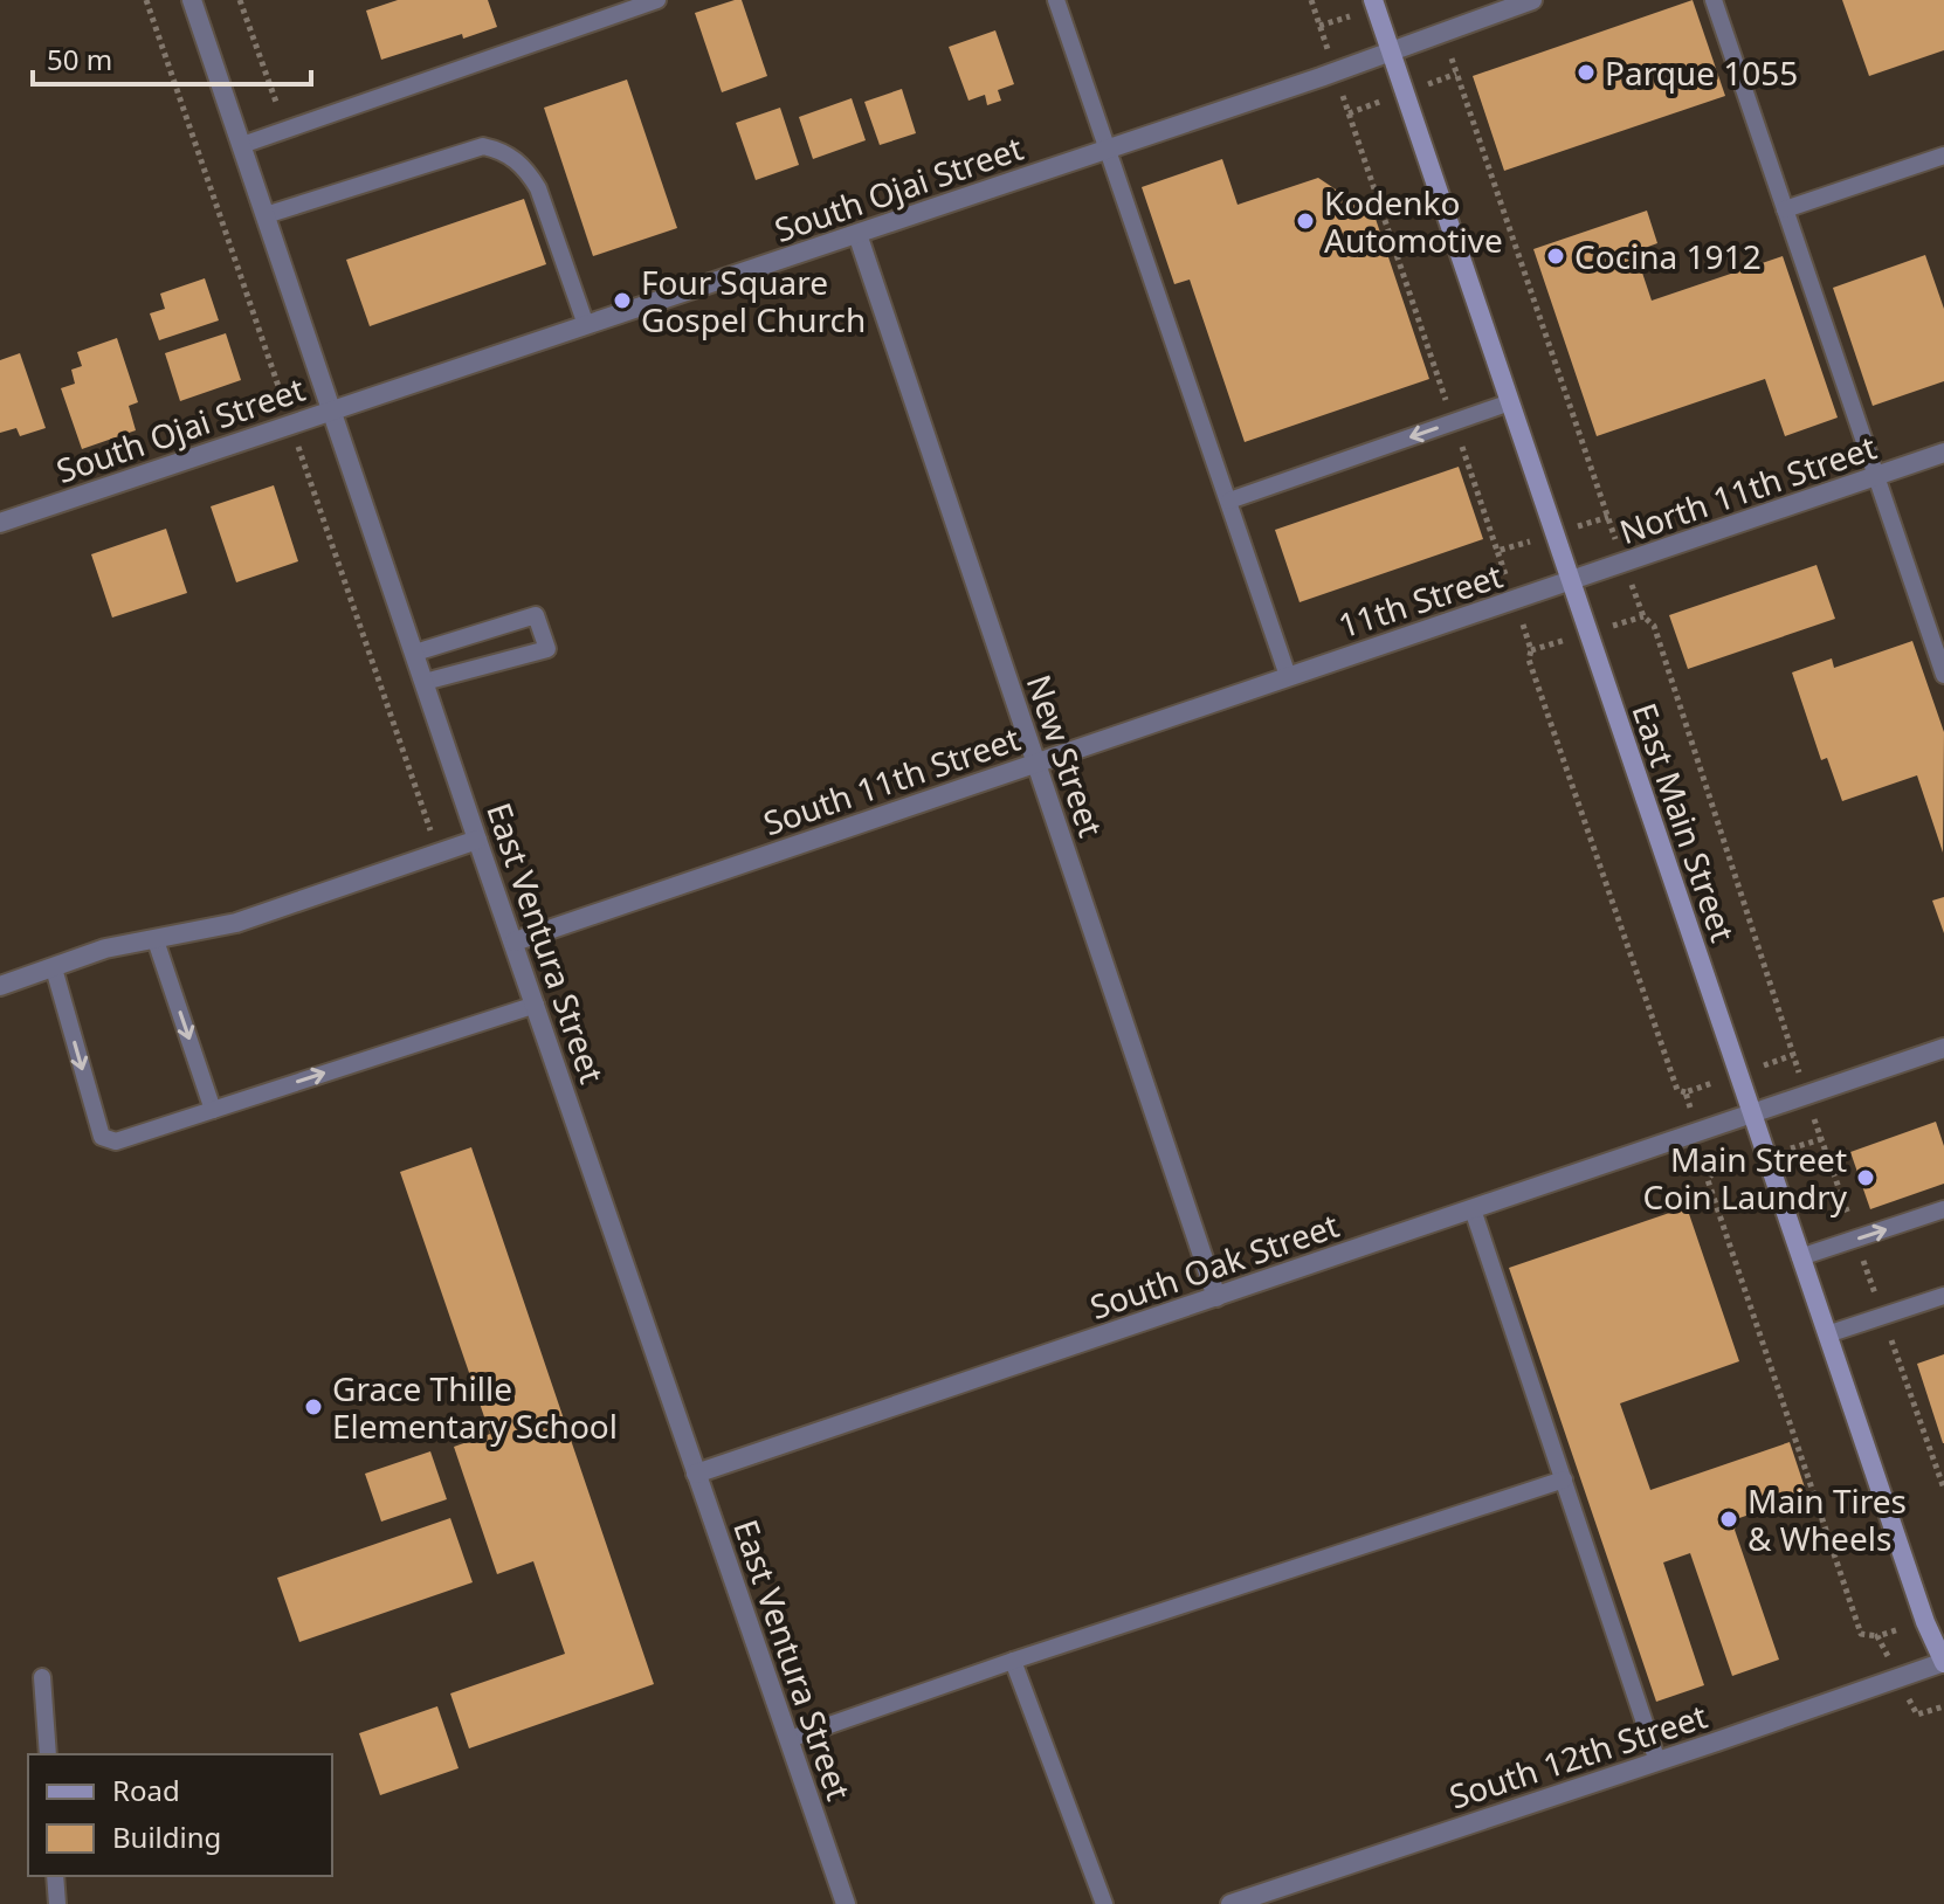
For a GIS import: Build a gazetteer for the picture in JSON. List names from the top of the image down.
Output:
{
  "streets": {
    "street": [
      "South Ojai Street",
      "North 11th Street",
      "11th Street",
      "New Street",
      "South 11th Street",
      "East Main Street",
      "East Ventura Street",
      "South Oak Street",
      "South 12th Street"
    ]
  },
  "crossings": [
    ["South Ojai Street", "New Street"],
    ["South Ojai Street", "East Main Street"],
    ["South Ojai Street", "East Ventura Street"],
    ["North 11th Street", "11th Street"],
    ["North 11th Street", "East Main Street"],
    ["11th Street", "South 11th Street"],
    ["11th Street", "East Main Street"],
    ["New Street", "South 11th Street"],
    ["New Street", "South Oak Street"],
    ["South 11th Street", "East Ventura Street"],
    ["East Main Street", "South Oak Street"],
    ["East Main Street", "South 12th Street"],
    ["East Ventura Street", "South Oak Street"]
  ],
  "places": [
    "Parque 1055",
    "Kodenko Automotive",
    "Cocina 1912",
    "Four Square Gospel Church",
    "Main Street Coin Laundry",
    "Grace Thille Elementary School",
    "Main Tires & Wheels"
  ],
  "legend": ["Road", "Building"],
  "scale_bar": "50 m"
}
